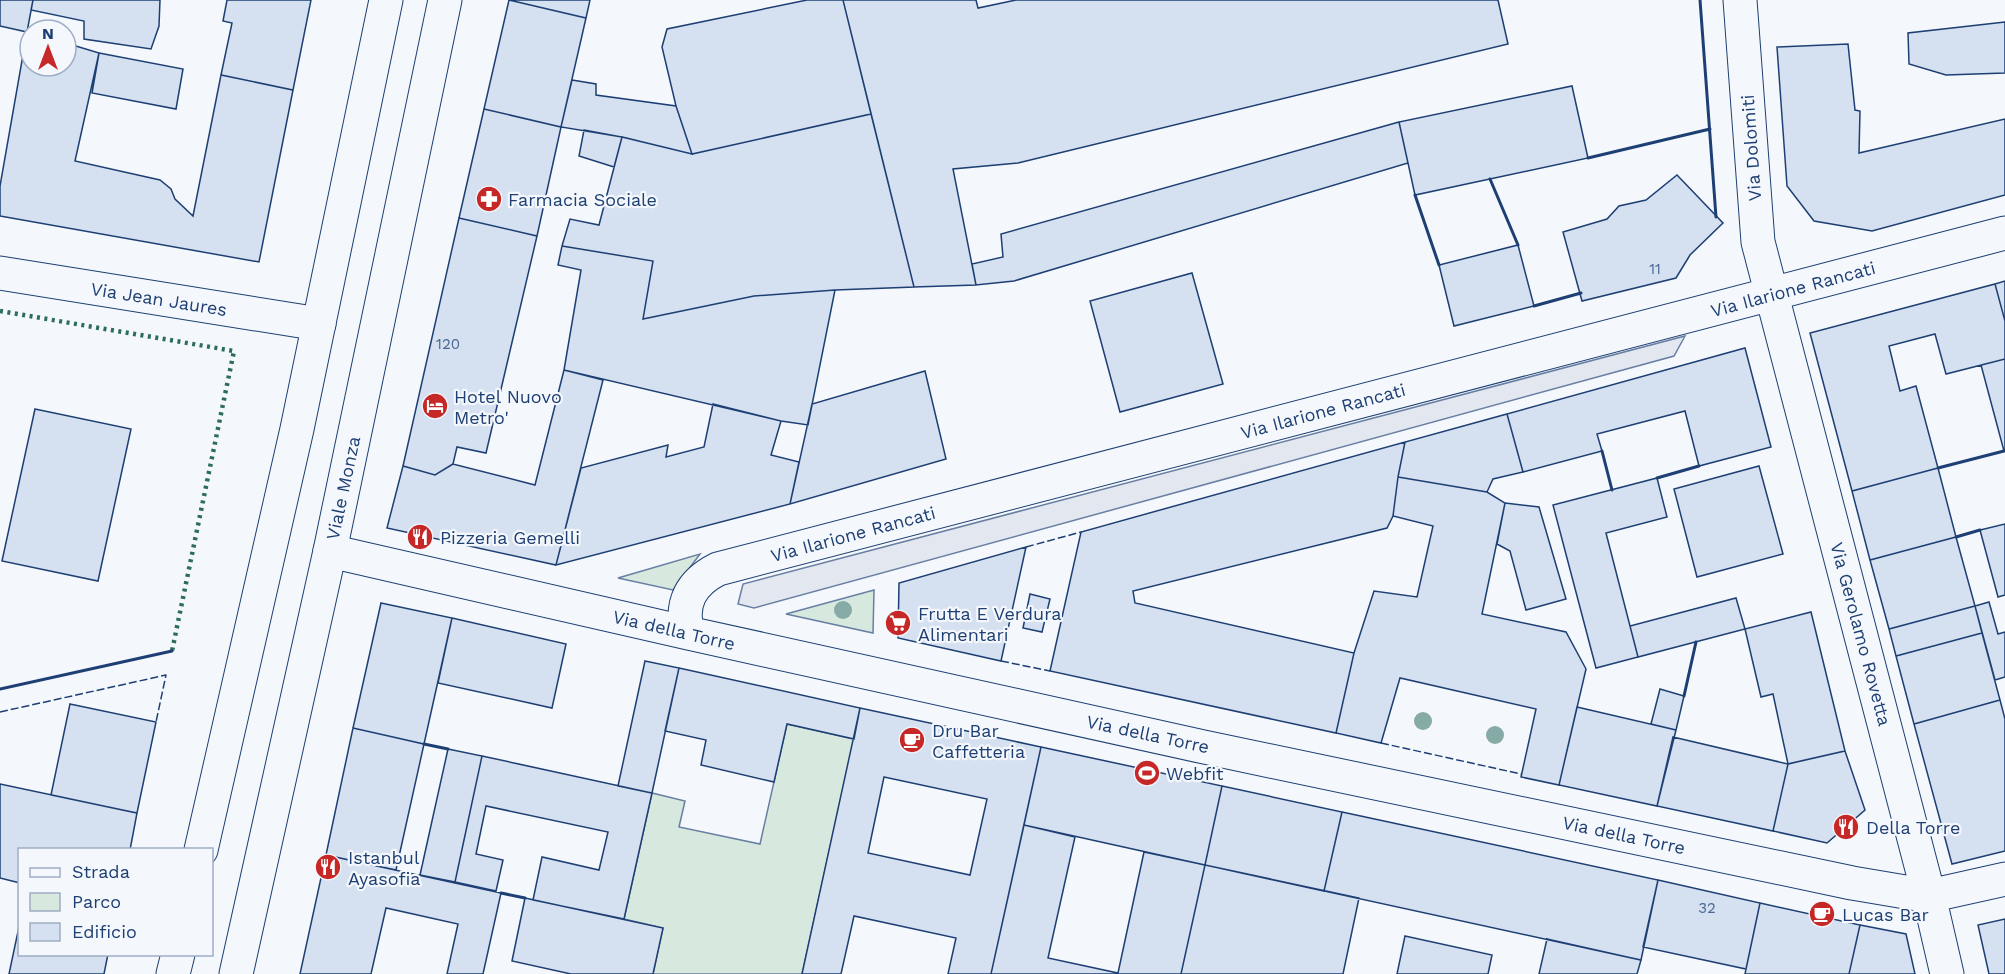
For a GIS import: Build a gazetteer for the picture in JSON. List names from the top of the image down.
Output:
{
  "streets": {
    "street": [
      "Via Dolomiti",
      "Via Ilarione Rancati",
      "Via Jean Jaures",
      "Viale Monza",
      "Via della Torre",
      "Via Gerolamo Rovetta"
    ]
  },
  "crossings": [
    ["Via Dolomiti", "Via Ilarione Rancati"],
    ["Via Dolomiti", "Via Gerolamo Rovetta"],
    ["Via Ilarione Rancati", "Via della Torre"],
    ["Via Ilarione Rancati", "Via Gerolamo Rovetta"],
    ["Viale Monza", "Via della Torre"],
    ["Via della Torre", "Via Gerolamo Rovetta"]
  ],
  "places": {
    "pharmacy": ["Farmacia Sociale"],
    "hotel": ["Hotel Nuovo Metro'"],
    "restaurant": ["Pizzeria Gemelli", "Della Torre", "Istanbul Ayasofia"],
    "supermarket": ["Frutta E Verdura Alimentari"],
    "cafe": ["Dru Bar Caffetteria", "Lucas Bar"],
    "sports": ["Webfit"]
  },
  "house_numbers": ["11", "120", "32"],
  "legend": ["Strada", "Parco", "Edificio"],
  "north": "top"
}
